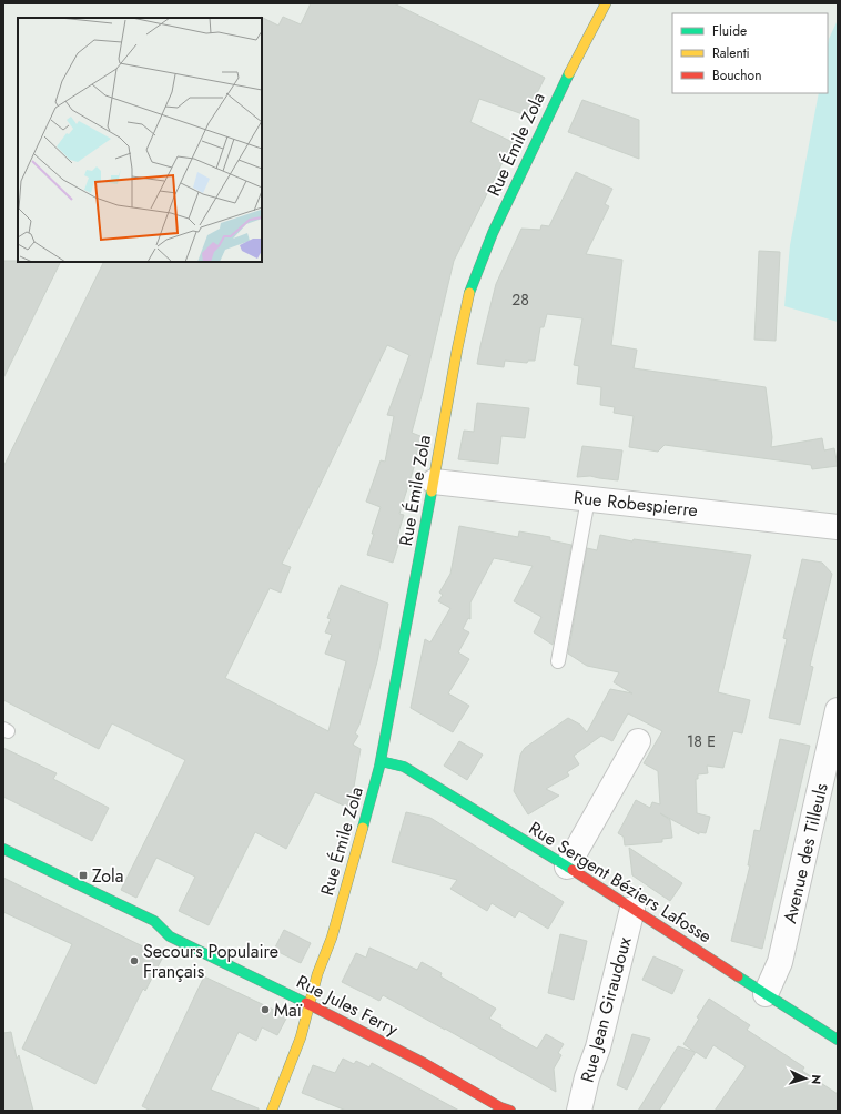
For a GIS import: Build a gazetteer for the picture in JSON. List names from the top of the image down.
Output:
{
  "streets": {
    "street": [
      "Rue Émile Zola",
      "Rue Robespierre",
      "Avenue des Tilleuls",
      "Rue Sergent Béziers Lafosse",
      "Rue Jules Ferry",
      "Rue Jean Giraudoux"
    ]
  },
  "crossings": [
    ["Rue Émile Zola", "Rue Robespierre"],
    ["Rue Émile Zola", "Rue Sergent Béziers Lafosse"],
    ["Rue Émile Zola", "Rue Jules Ferry"],
    ["Avenue des Tilleuls", "Rue Sergent Béziers Lafosse"],
    ["Rue Sergent Béziers Lafosse", "Rue Jean Giraudoux"]
  ],
  "places": {
    "transit": ["Zola"],
    "other": ["Secours Populaire Français", "Maï"]
  },
  "house_numbers": ["28", "18 E"],
  "legend": ["Fluide", "Ralenti", "Bouchon"],
  "north": "right"
}
